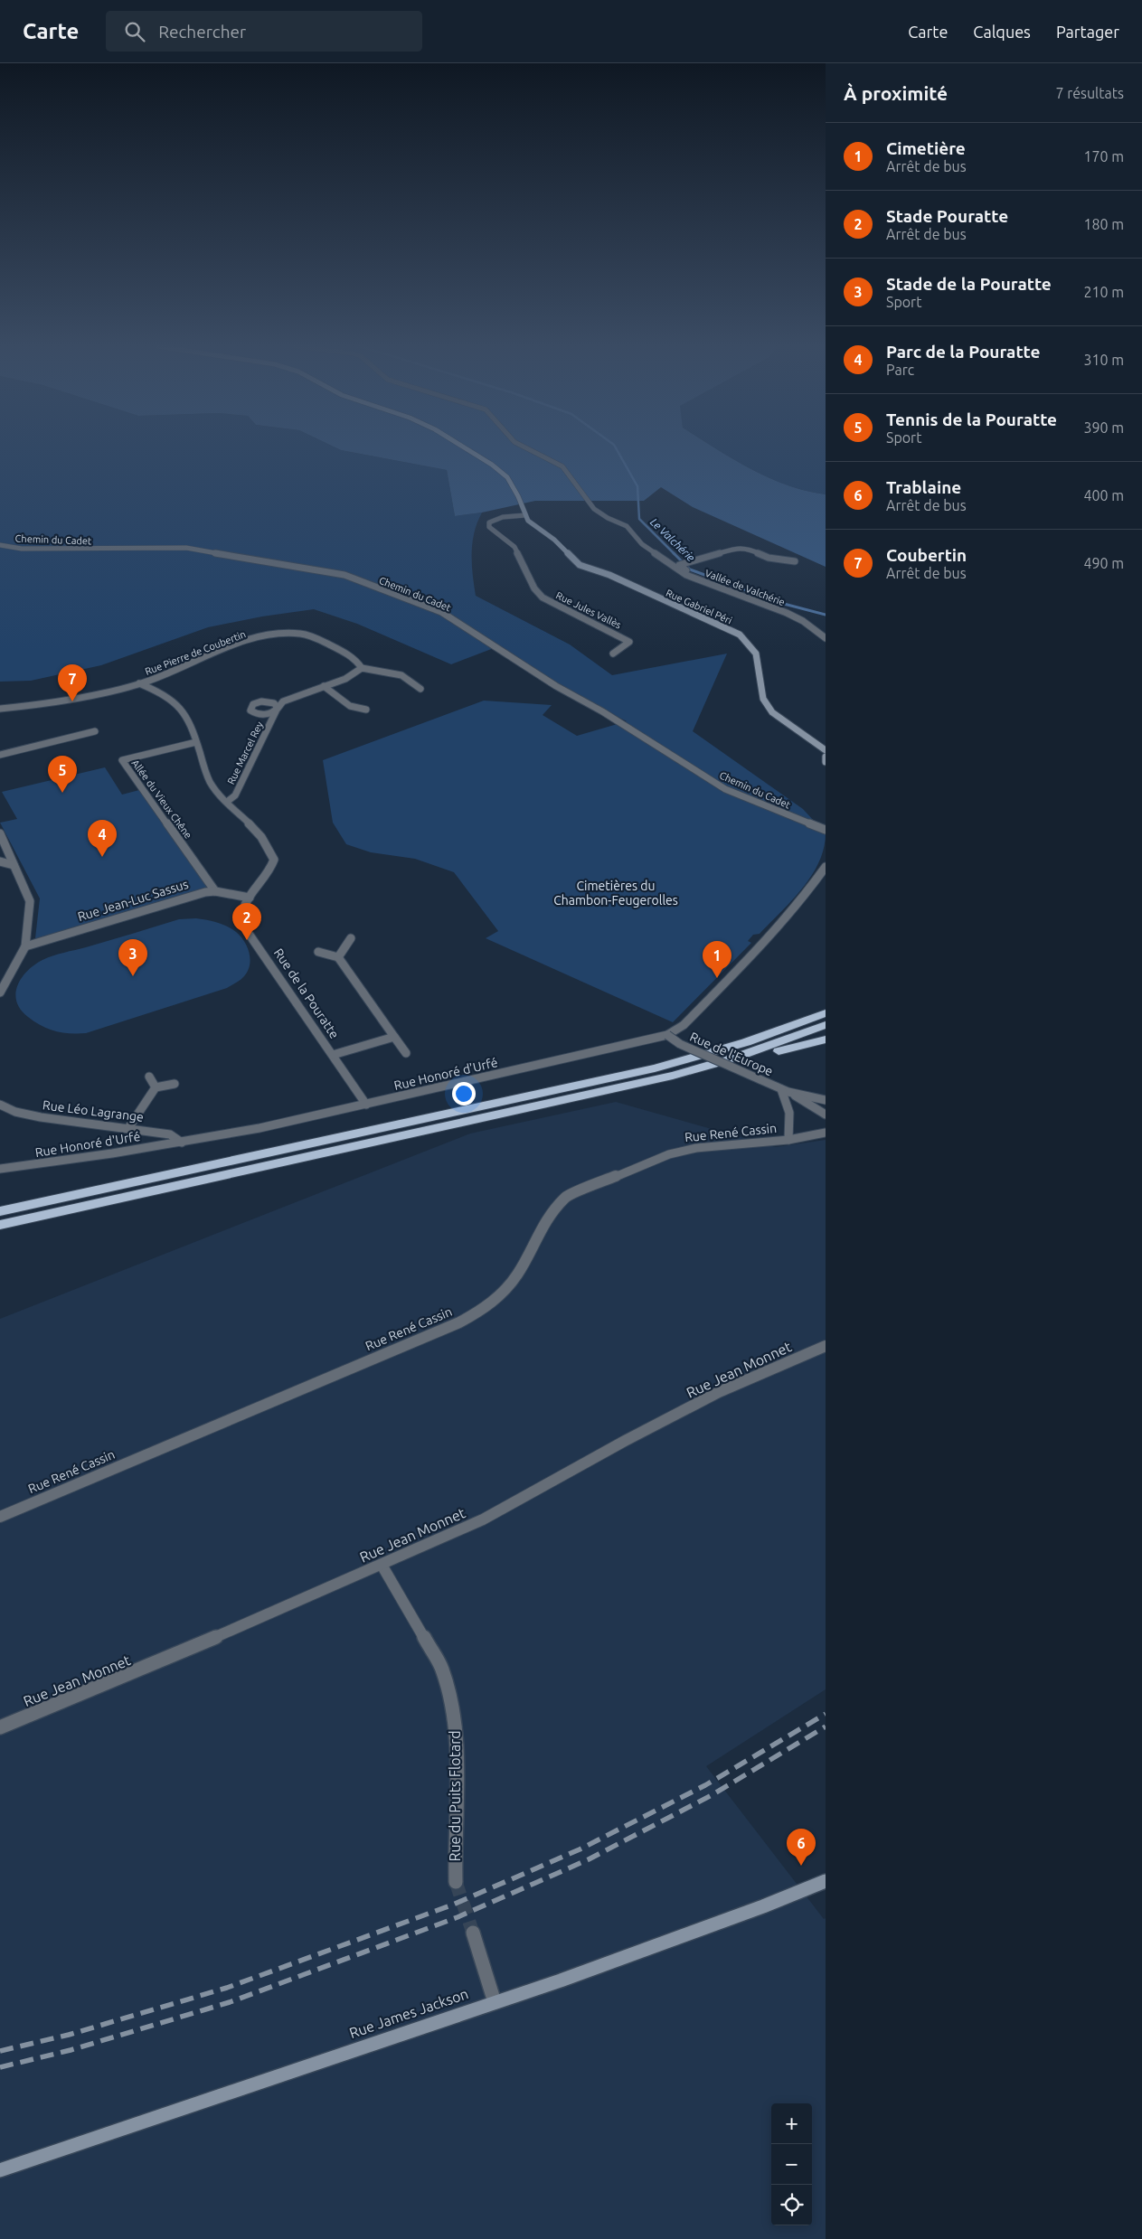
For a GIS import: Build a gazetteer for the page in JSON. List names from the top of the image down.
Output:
{
  "streets": {
    "main road": ["Rue Gabriel Péri", "Rue James Jackson"],
    "street": [
      "Chemin du Cadet",
      "Vallée de Valchérie",
      "Rue Jules Vallès",
      "Rue Pierre de Coubertin",
      "Rue Marcel Rey",
      "Allée du Vieux Chêne",
      "Rue Jean-Luc Sassus",
      "Rue de la Pouratte",
      "Rue de l'Europe",
      "Rue Honoré d'Urfé",
      "Rue Léo Lagrange",
      "Rue René Cassin",
      "Rue Jean Monnet",
      "Rue du Puits Flotard"
    ]
  },
  "crossings": [
    ["Rue Gabriel Péri", "Rue Jules Vallès"],
    ["Rue Pierre de Coubertin", "Rue Marcel Rey"],
    ["Rue Pierre de Coubertin", "Rue de la Pouratte"],
    ["Rue Marcel Rey", "Rue de la Pouratte"],
    ["Allée du Vieux Chêne", "Rue Jean-Luc Sassus"],
    ["Allée du Vieux Chêne", "Rue de la Pouratte"],
    ["Rue Jean-Luc Sassus", "Rue de la Pouratte"],
    ["Rue de la Pouratte", "Rue Honoré d'Urfé"],
    ["Rue de l'Europe", "Rue Honoré d'Urfé"],
    ["Rue de l'Europe", "Rue René Cassin"],
    ["Rue Honoré d'Urfé", "Rue Léo Lagrange"],
    ["Rue Jean Monnet", "Rue du Puits Flotard"]
  ],
  "water": ["Le Valchérie"],
  "parks": ["Cimetières du Chambon-Feugerolles"],
  "page": {
    "header": "Carte",
    "search": "Rechercher",
    "nav": ["Carte", "Calques", "Partager"],
    "heading": ["À proximité", "7 résultats"],
    "list": [
      {
        "mark": "1",
        "name": "Cimetière",
        "note": "Arrêt de bus",
        "value": "170 m"
      },
      {
        "mark": "2",
        "name": "Stade Pouratte",
        "note": "Arrêt de bus",
        "value": "180 m"
      },
      {
        "mark": "3",
        "name": "Stade de la Pouratte",
        "note": "Sport",
        "value": "210 m"
      },
      {
        "mark": "4",
        "name": "Parc de la Pouratte",
        "note": "Parc",
        "value": "310 m"
      },
      {
        "mark": "5",
        "name": "Tennis de la Pouratte",
        "note": "Sport",
        "value": "390 m"
      },
      {
        "mark": "6",
        "name": "Trablaine",
        "note": "Arrêt de bus",
        "value": "400 m"
      },
      {
        "mark": "7",
        "name": "Coubertin",
        "note": "Arrêt de bus",
        "value": "490 m"
      }
    ],
    "pins": [
      "7",
      "5",
      "4",
      "2",
      "3",
      "1",
      "6"
    ],
    "map_buttons": ["+", "−"]
  }
}
